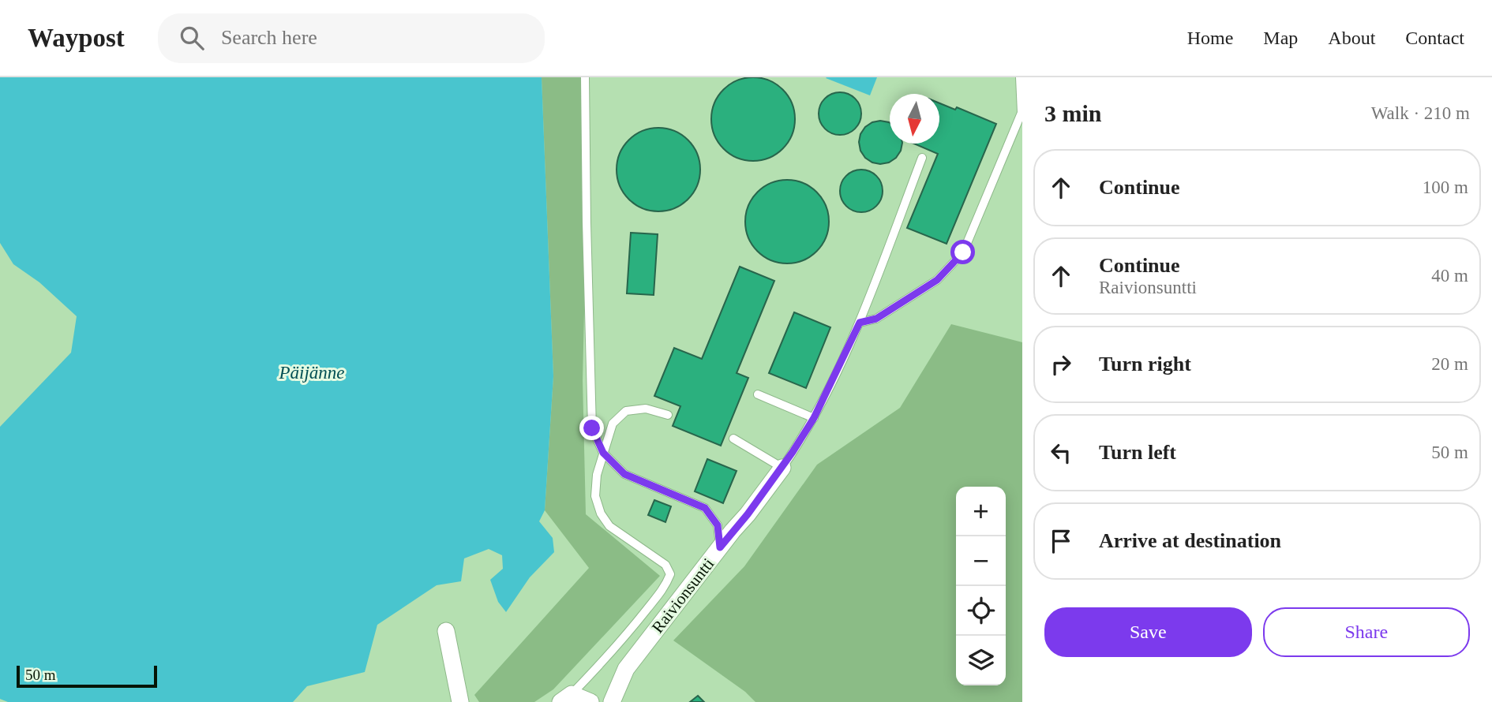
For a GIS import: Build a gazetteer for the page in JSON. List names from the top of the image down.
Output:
{
  "streets": {
    "street": ["Raivionsuntti"]
  },
  "water": ["Päijänne"],
  "scale_bar": "50 m",
  "north": "bottom",
  "page": {
    "header": "Waypost",
    "search": "Search here",
    "nav": [
      "Home",
      "Map",
      "About",
      "Contact"
    ],
    "heading": ["3 min", "Walk · 210 m"],
    "list": [
      ["Continue", "100 m"],
      ["Continue", "Raivionsuntti", "40 m"],
      ["Turn right", "20 m"],
      ["Turn left", "50 m"],
      "Arrive at destination"
    ],
    "map_buttons": ["+", "−"],
    "buttons": ["Save", "Share"],
    "scale": "50 m"
  }
}
